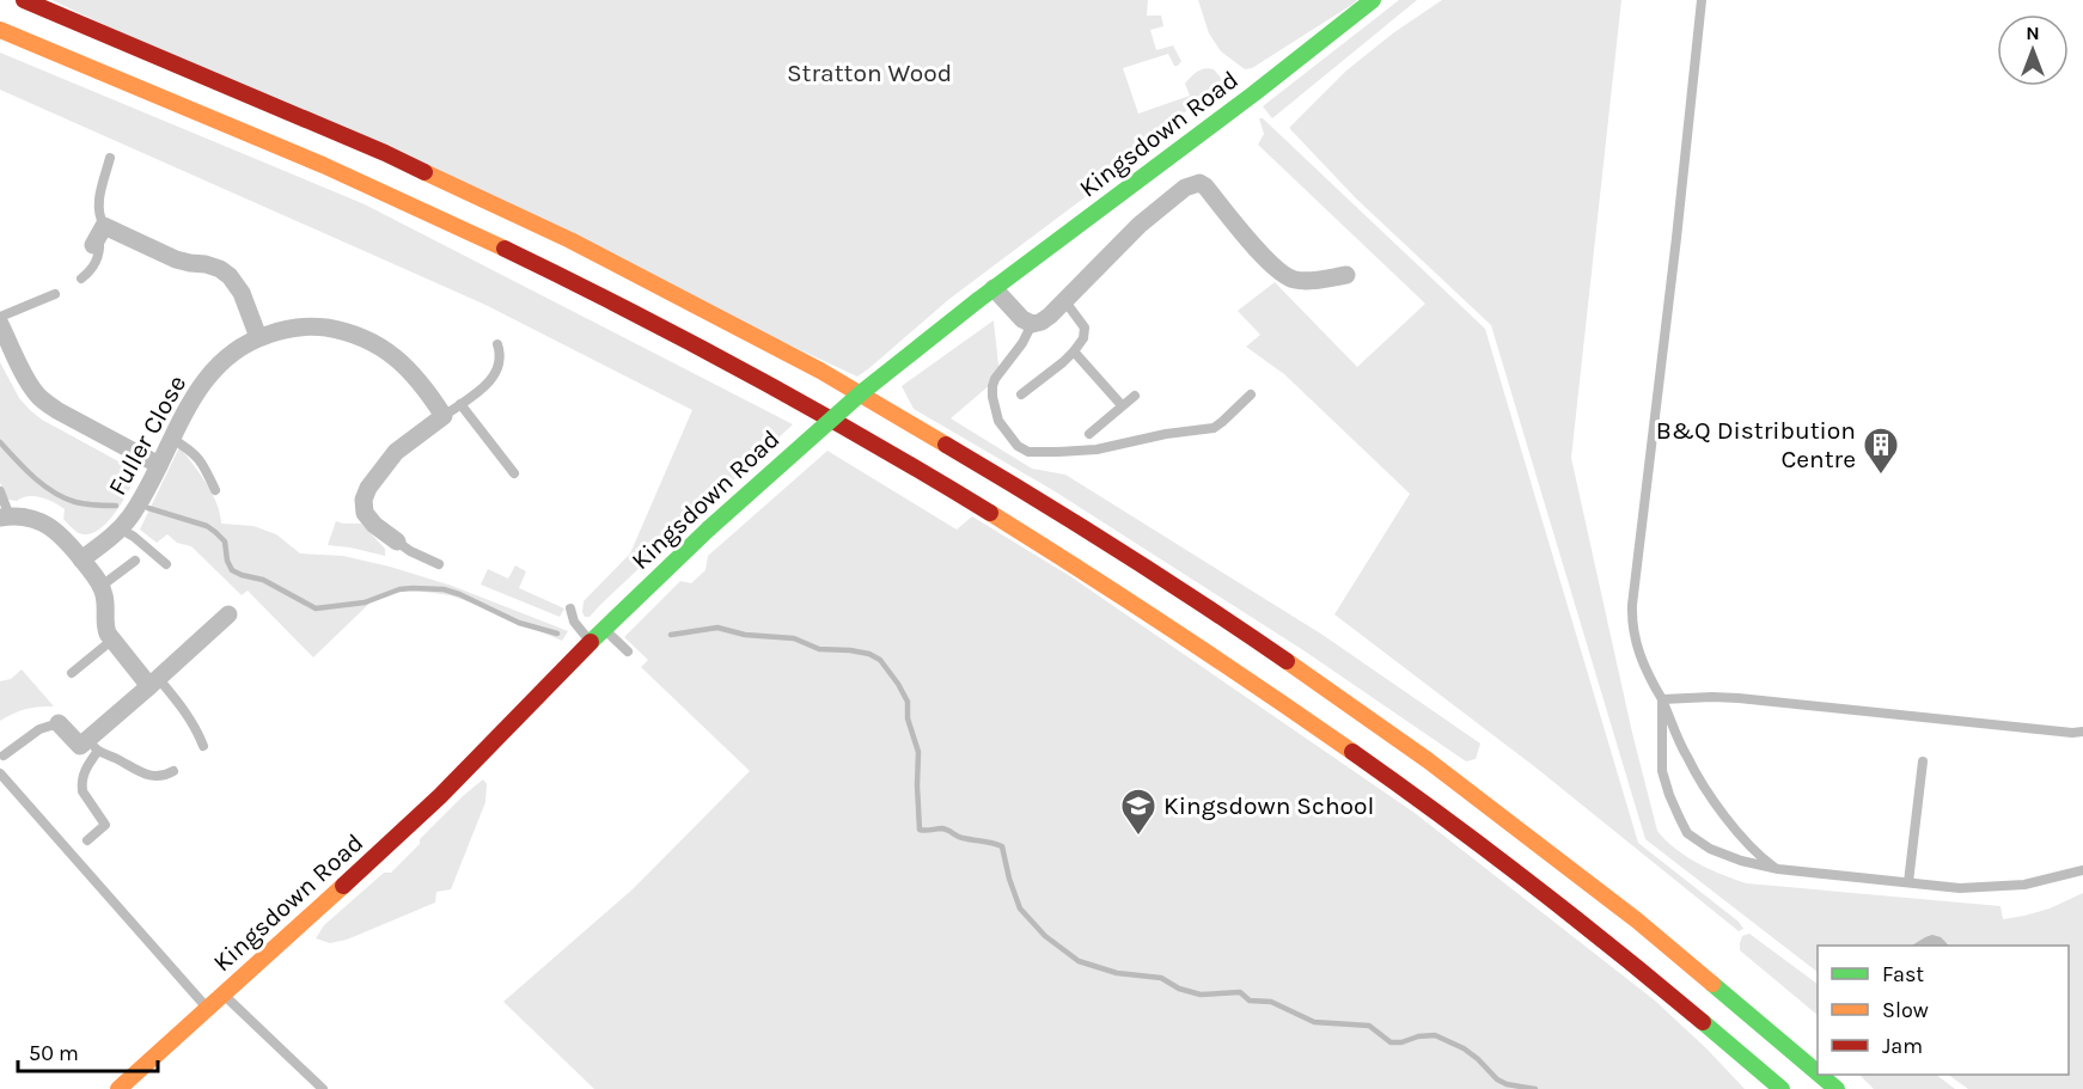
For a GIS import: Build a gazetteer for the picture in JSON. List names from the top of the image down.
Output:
{
  "streets": {
    "main road": ["Kingsdown Road"],
    "street": ["Fuller Close"]
  },
  "parks": ["Stratton Wood"],
  "places": {
    "building": ["B&Q Distribution Centre"],
    "school or university": ["Kingsdown School"]
  },
  "legend": ["Fast", "Slow", "Jam"],
  "scale_bar": "50 m",
  "north": "top"
}
